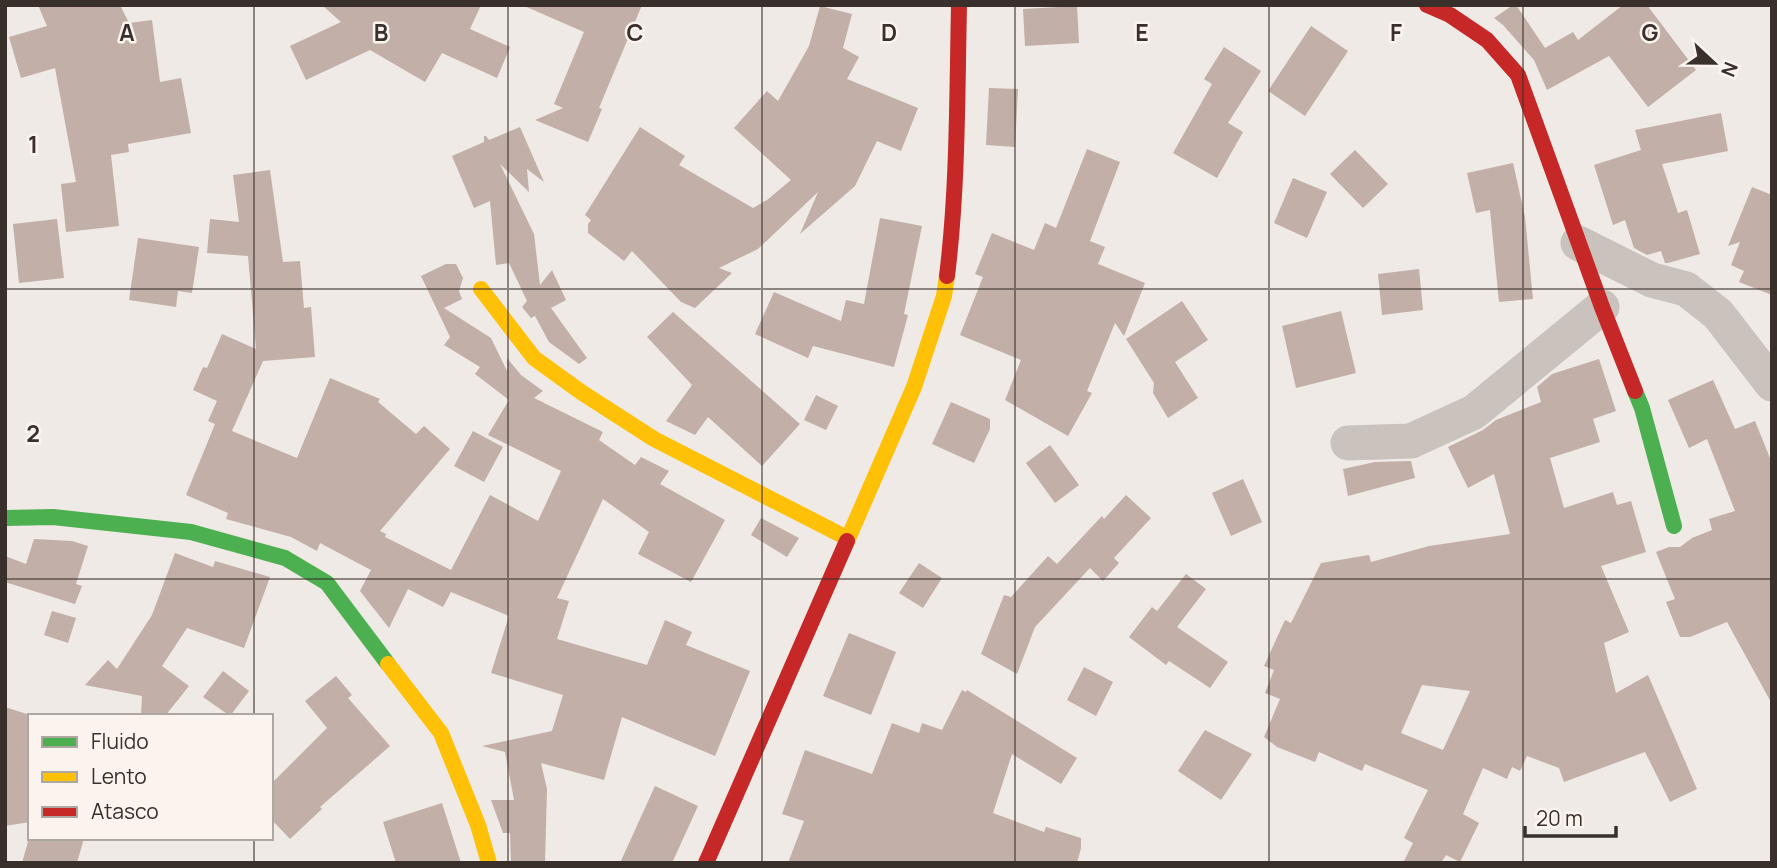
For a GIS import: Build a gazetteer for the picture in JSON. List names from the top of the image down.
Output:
{
  "legend": ["Fluido", "Lento", "Atasco"],
  "scale_bar": "20 m",
  "north": "right",
  "grid": {
    "columns": [
      "A",
      "B",
      "C",
      "D",
      "E",
      "F",
      "G"
    ],
    "rows": ["1", "2"]
  }
}
